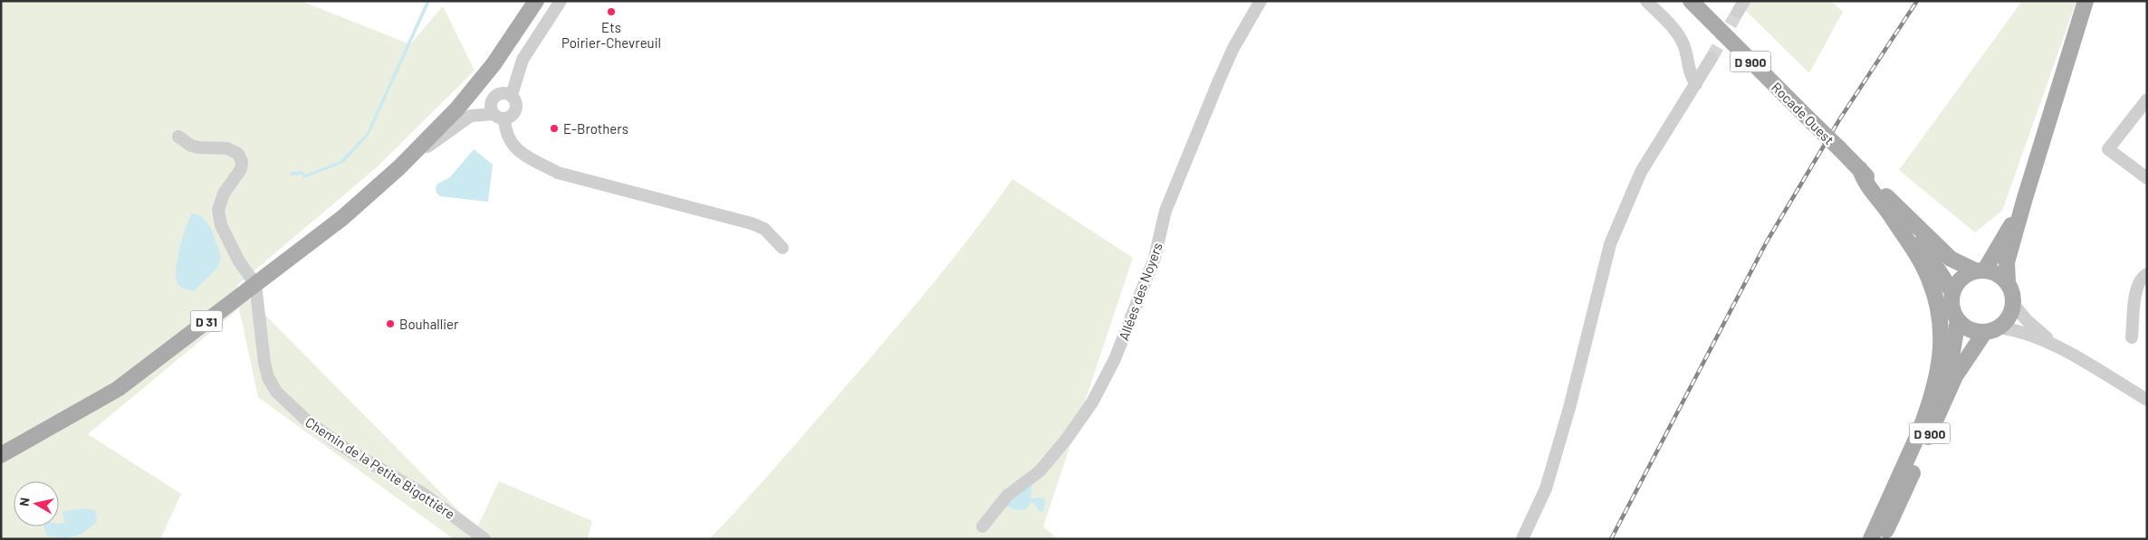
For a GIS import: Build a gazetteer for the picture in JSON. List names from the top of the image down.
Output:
{
  "streets": {
    "main road": ["D 900", "Rocade Ouest", "D 31"],
    "street": ["Allées des Noyers", "Chemin de la Petite Bigottière"]
  },
  "crossings": [
    ["D 900", "Rocade Ouest"],
    ["D 31", "Chemin de la Petite Bigottière"]
  ],
  "places": ["Ets Poirier-Chevreuil", "E-Brothers", "Bouhallier"],
  "north": "left"
}
